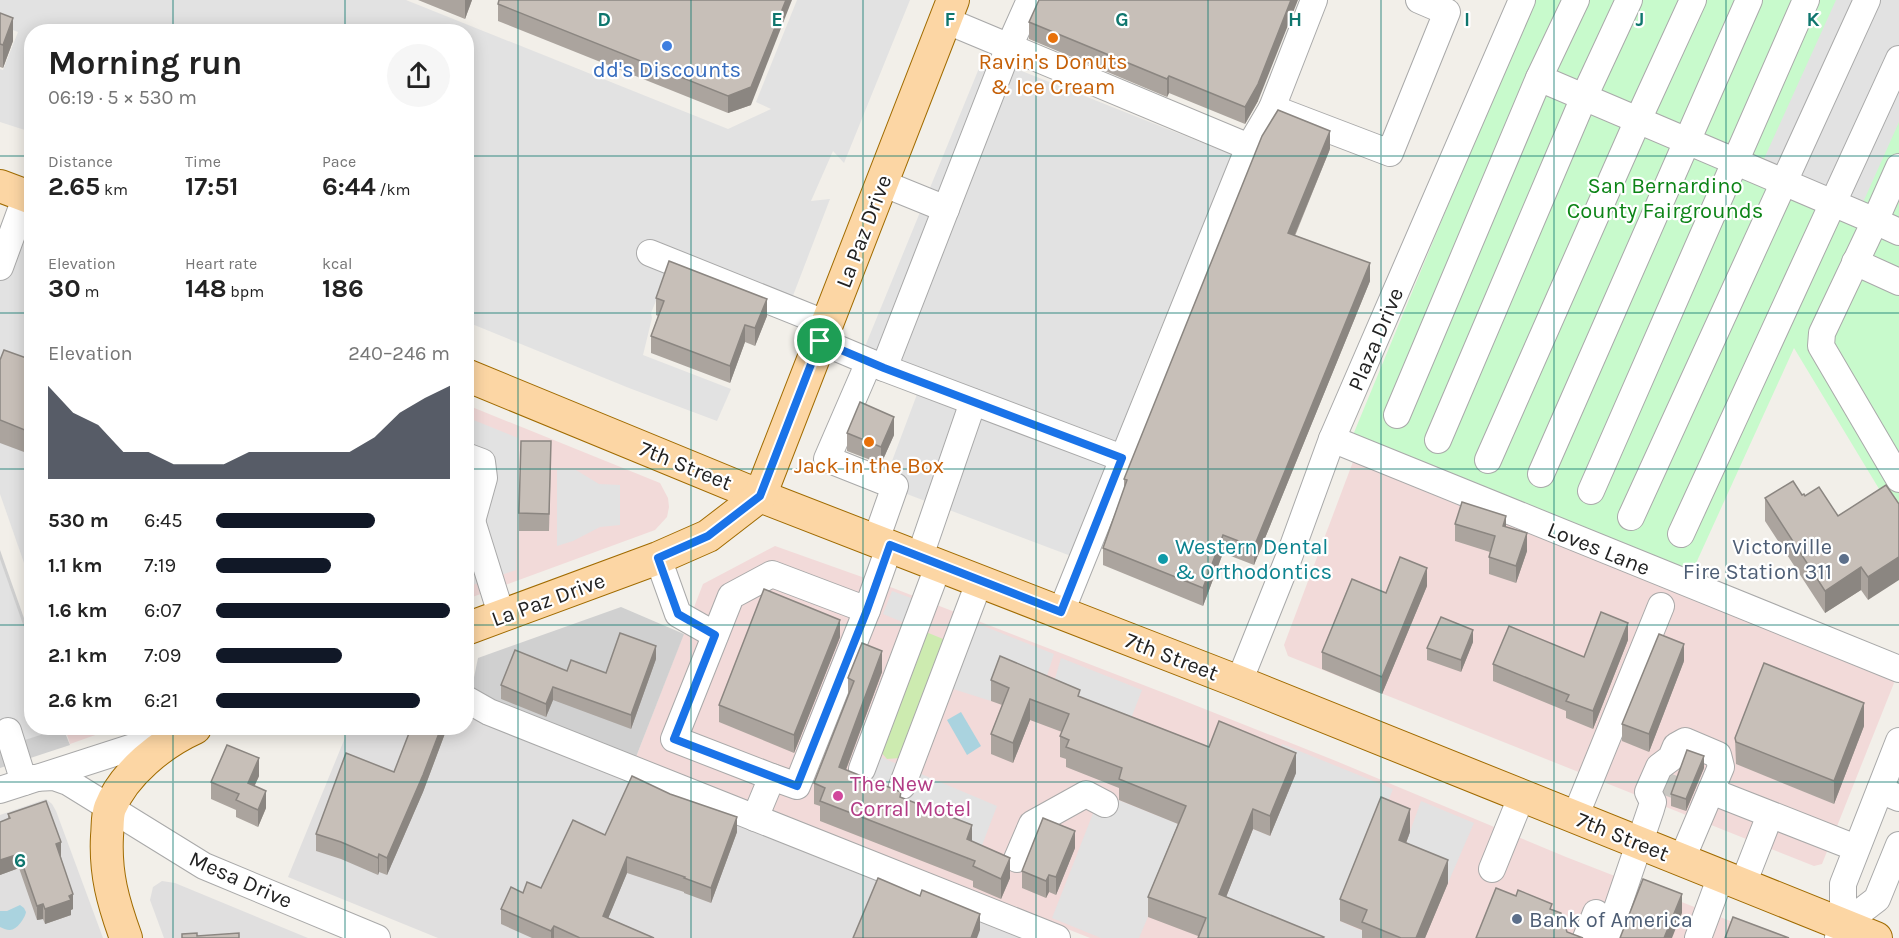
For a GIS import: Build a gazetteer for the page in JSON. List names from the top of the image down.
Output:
{
  "streets": {
    "main road": ["La Paz Drive", "7th Street"],
    "street": ["Plaza Drive", "Loves Lane", "Mesa Drive"]
  },
  "crossings": [
    ["La Paz Drive", "7th Street"],
    ["Plaza Drive", "7th Street"],
    ["Plaza Drive", "Loves Lane"]
  ],
  "parks": ["San Bernardino County Fairgrounds"],
  "places": [
    "Ravin's Donuts & Ice Cream",
    "dd's Discounts",
    "Jack in the Box",
    "Western Dental & Orthodontics",
    "Victorville Fire Station 311",
    "The New Corral Motel",
    "Bank of America"
  ],
  "page": {
    "heading": ["Morning run", "06:19 · 5 × 530 m"],
    "stats": [
      ["Distance", "2.65 km"],
      ["Time", "17:51"],
      ["Pace", "6:44 /km"],
      ["Elevation", "30 m"],
      ["Heart rate", "148 bpm"],
      ["kcal", "186"]
    ],
    "chart": ["Elevation", "240–246 m"],
    "list": [
      {
        "name": "530 m",
        "note": "6:45"
      },
      {
        "name": "1.1 km",
        "note": "7:19"
      },
      {
        "name": "1.6 km",
        "note": "6:07"
      },
      {
        "name": "2.1 km",
        "note": "7:09"
      },
      {
        "name": "2.6 km",
        "note": "6:21"
      }
    ]
  },
  "grid": {
    "columns": [
      "D",
      "E",
      "F",
      "G",
      "H",
      "I",
      "J",
      "K"
    ],
    "rows": ["6"]
  }
}
